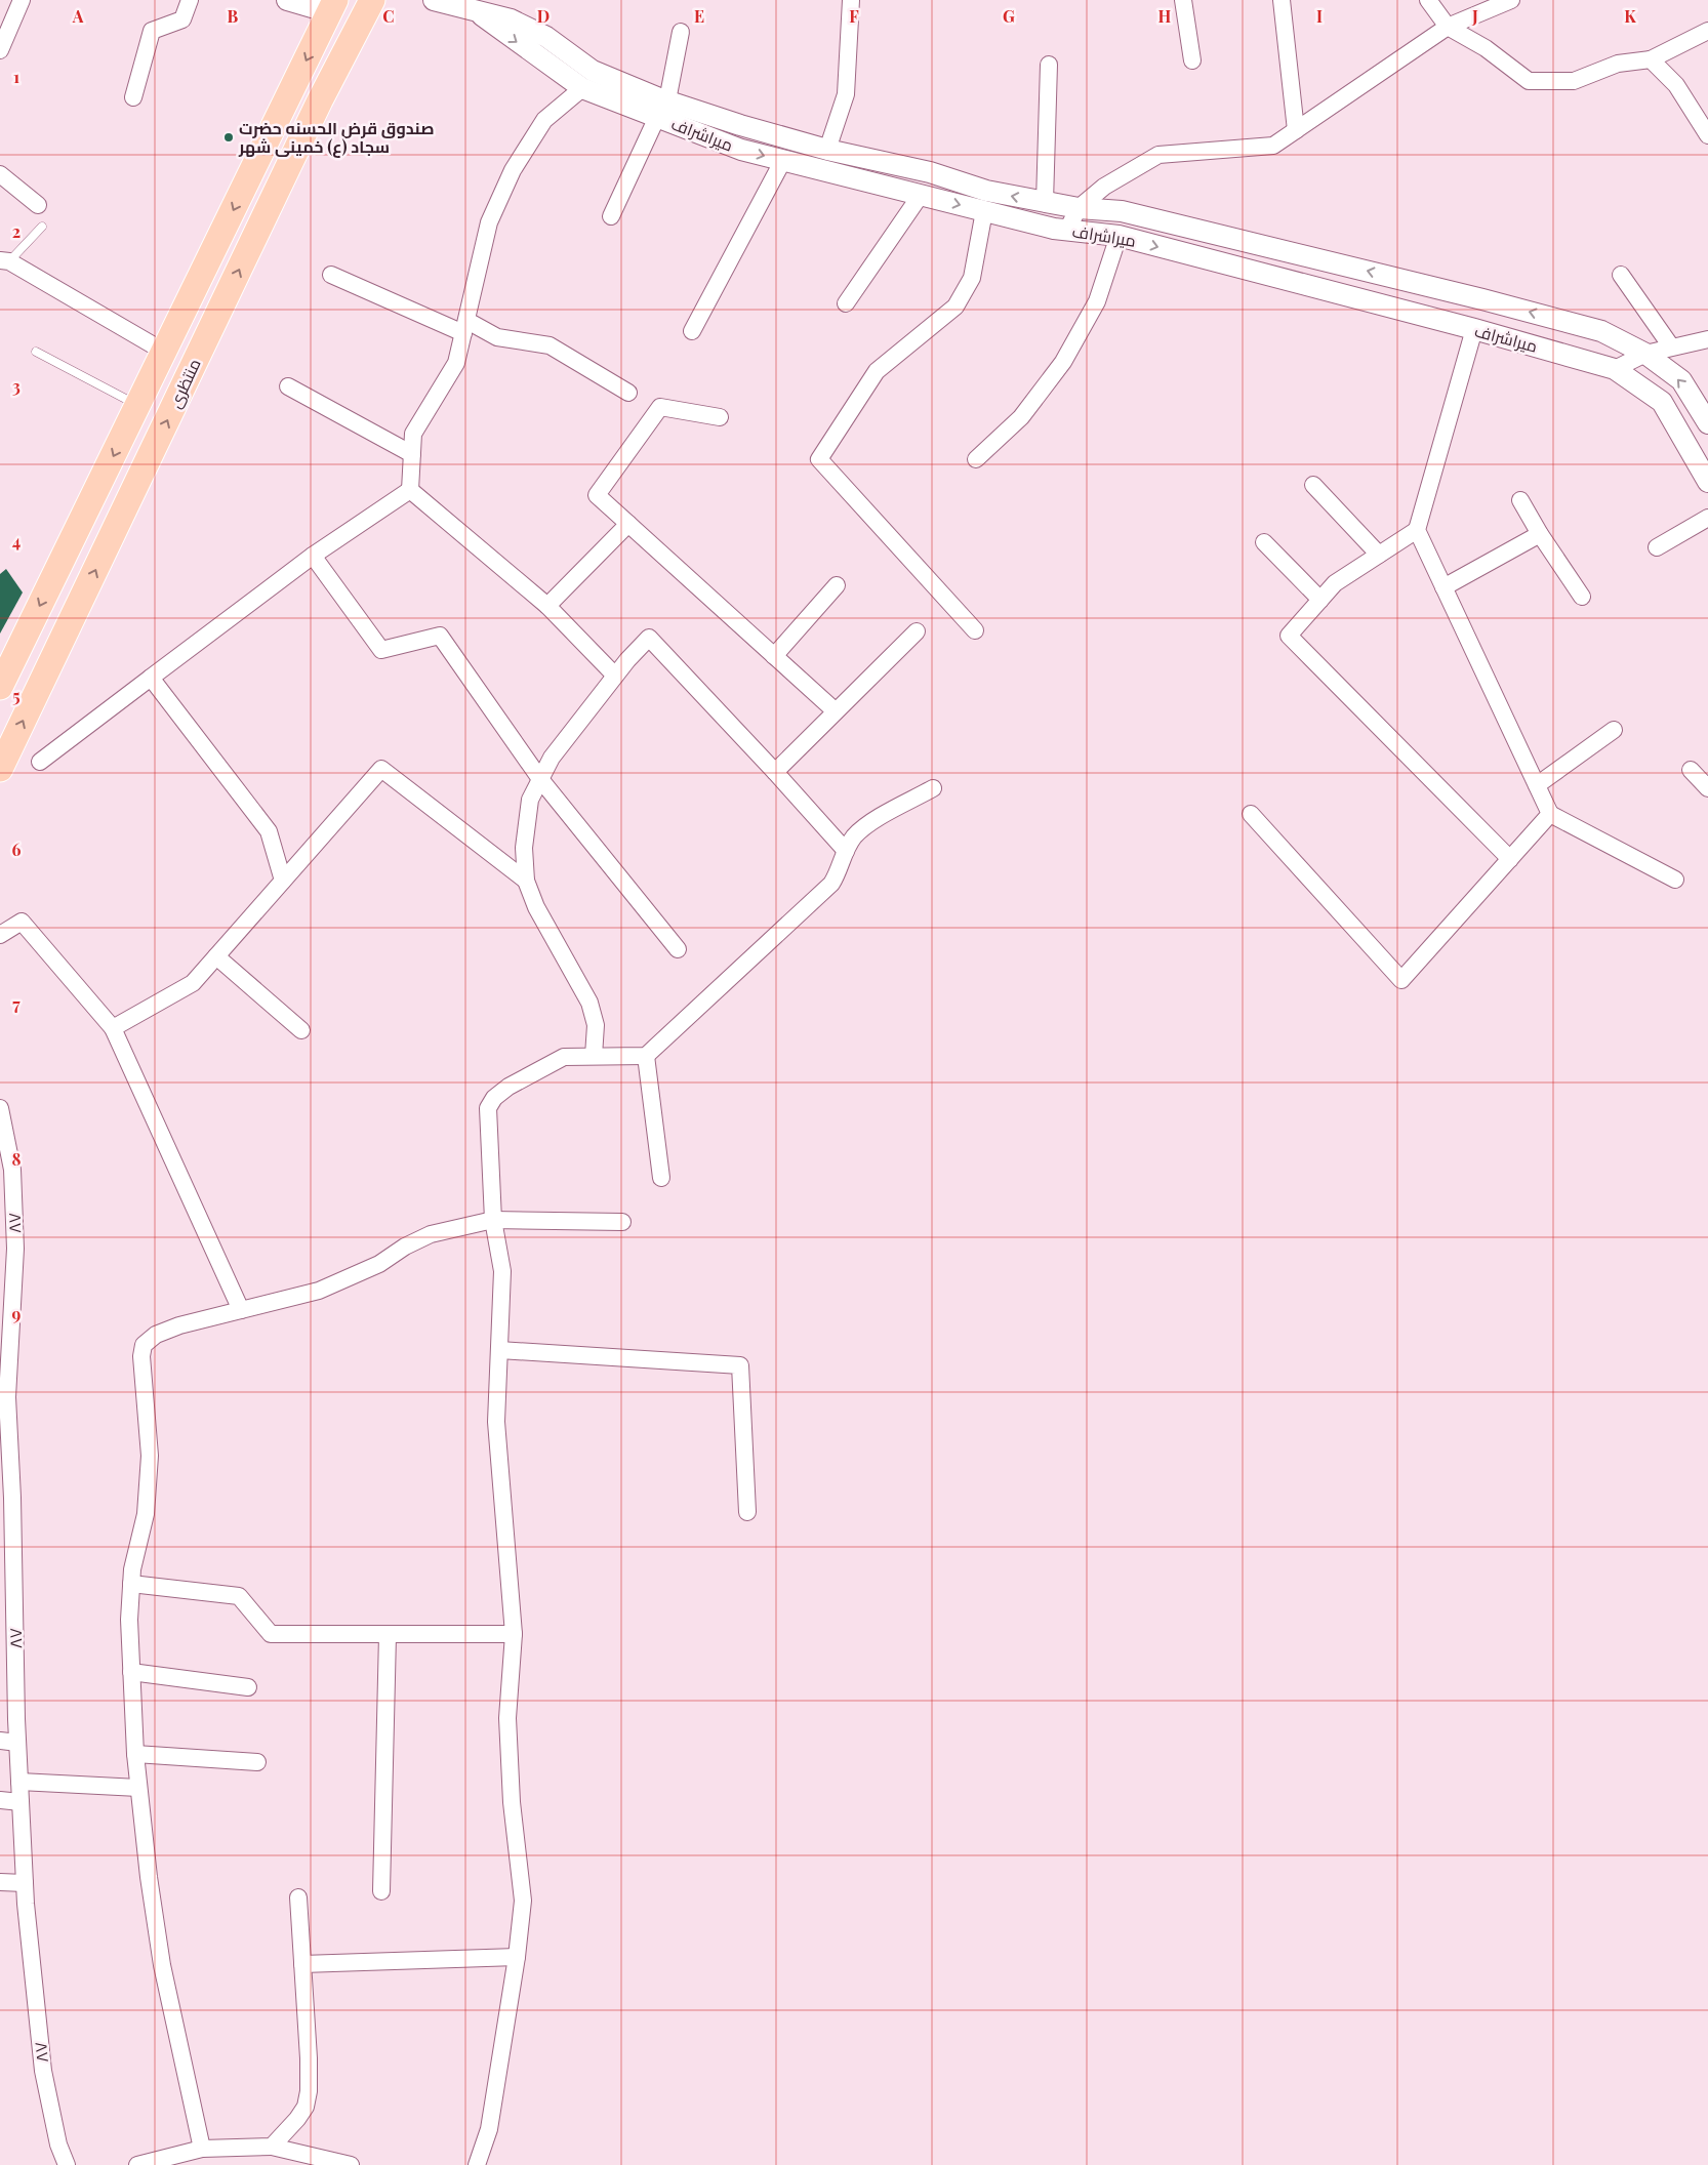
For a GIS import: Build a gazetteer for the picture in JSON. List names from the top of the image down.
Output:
{
  "streets": {
    "main road": ["منتظری"],
    "street": ["میراشراف", "۸۷"]
  },
  "places": ["صندوق قرض الحسنه حضرت سجاد (ع) خمینی شهر"],
  "grid": {
    "columns": [
      "A",
      "B",
      "C",
      "D",
      "E",
      "F",
      "G",
      "H",
      "I",
      "J",
      "K"
    ],
    "rows": [
      "1",
      "2",
      "3",
      "4",
      "5",
      "6",
      "7",
      "8",
      "9"
    ]
  }
}
